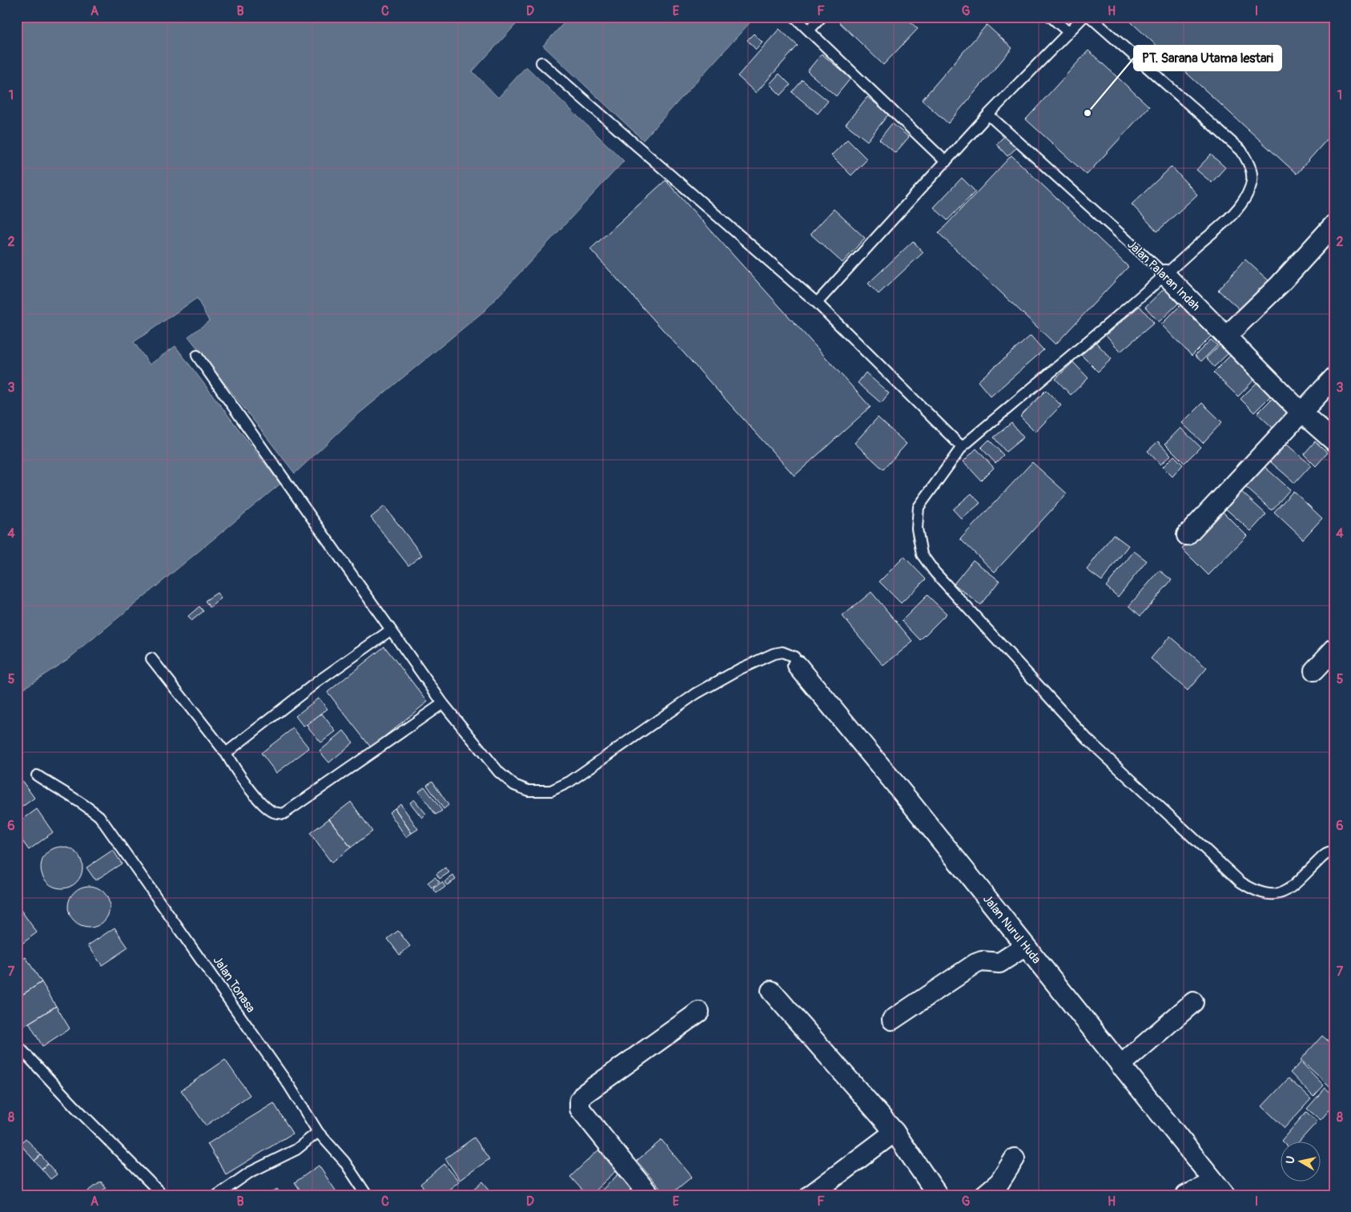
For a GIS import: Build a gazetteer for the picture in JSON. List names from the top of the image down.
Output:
{
  "streets": {
    "street": ["Jalan Palaran Indah", "Jalan Nurul Huda"],
    "lane": ["Jalan Tonasa"]
  },
  "places": ["PT. Sarana Utama lestari"],
  "north": "left",
  "grid": {
    "columns": [
      "A",
      "B",
      "C",
      "D",
      "E",
      "F",
      "G",
      "H",
      "I"
    ],
    "rows": [
      "1",
      "2",
      "3",
      "4",
      "5",
      "6",
      "7",
      "8"
    ]
  }
}
